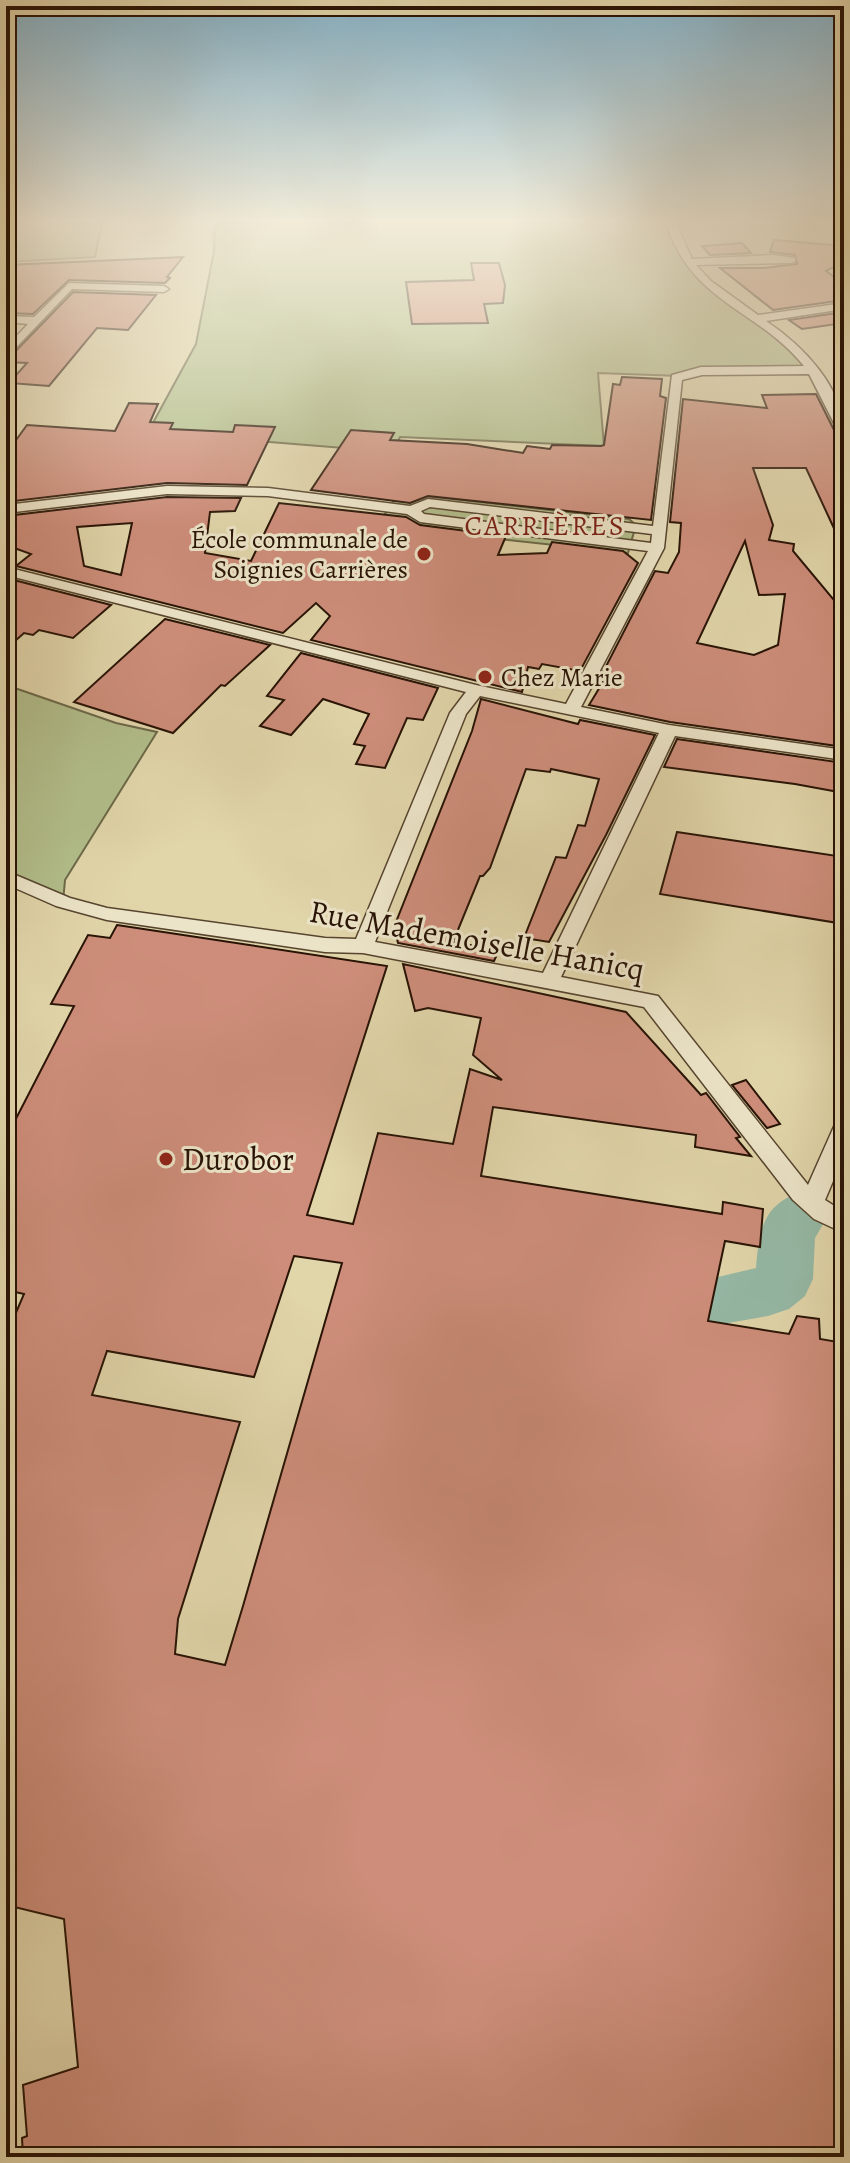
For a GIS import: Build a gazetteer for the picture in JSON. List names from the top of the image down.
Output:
{
  "streets": {
    "street": ["Rue Mademoiselle Hanicq"]
  },
  "districts": ["CARRIÈRES"],
  "places": ["École communale de Soignies Carrières", "Chez Marie", "Durobor"]
}
